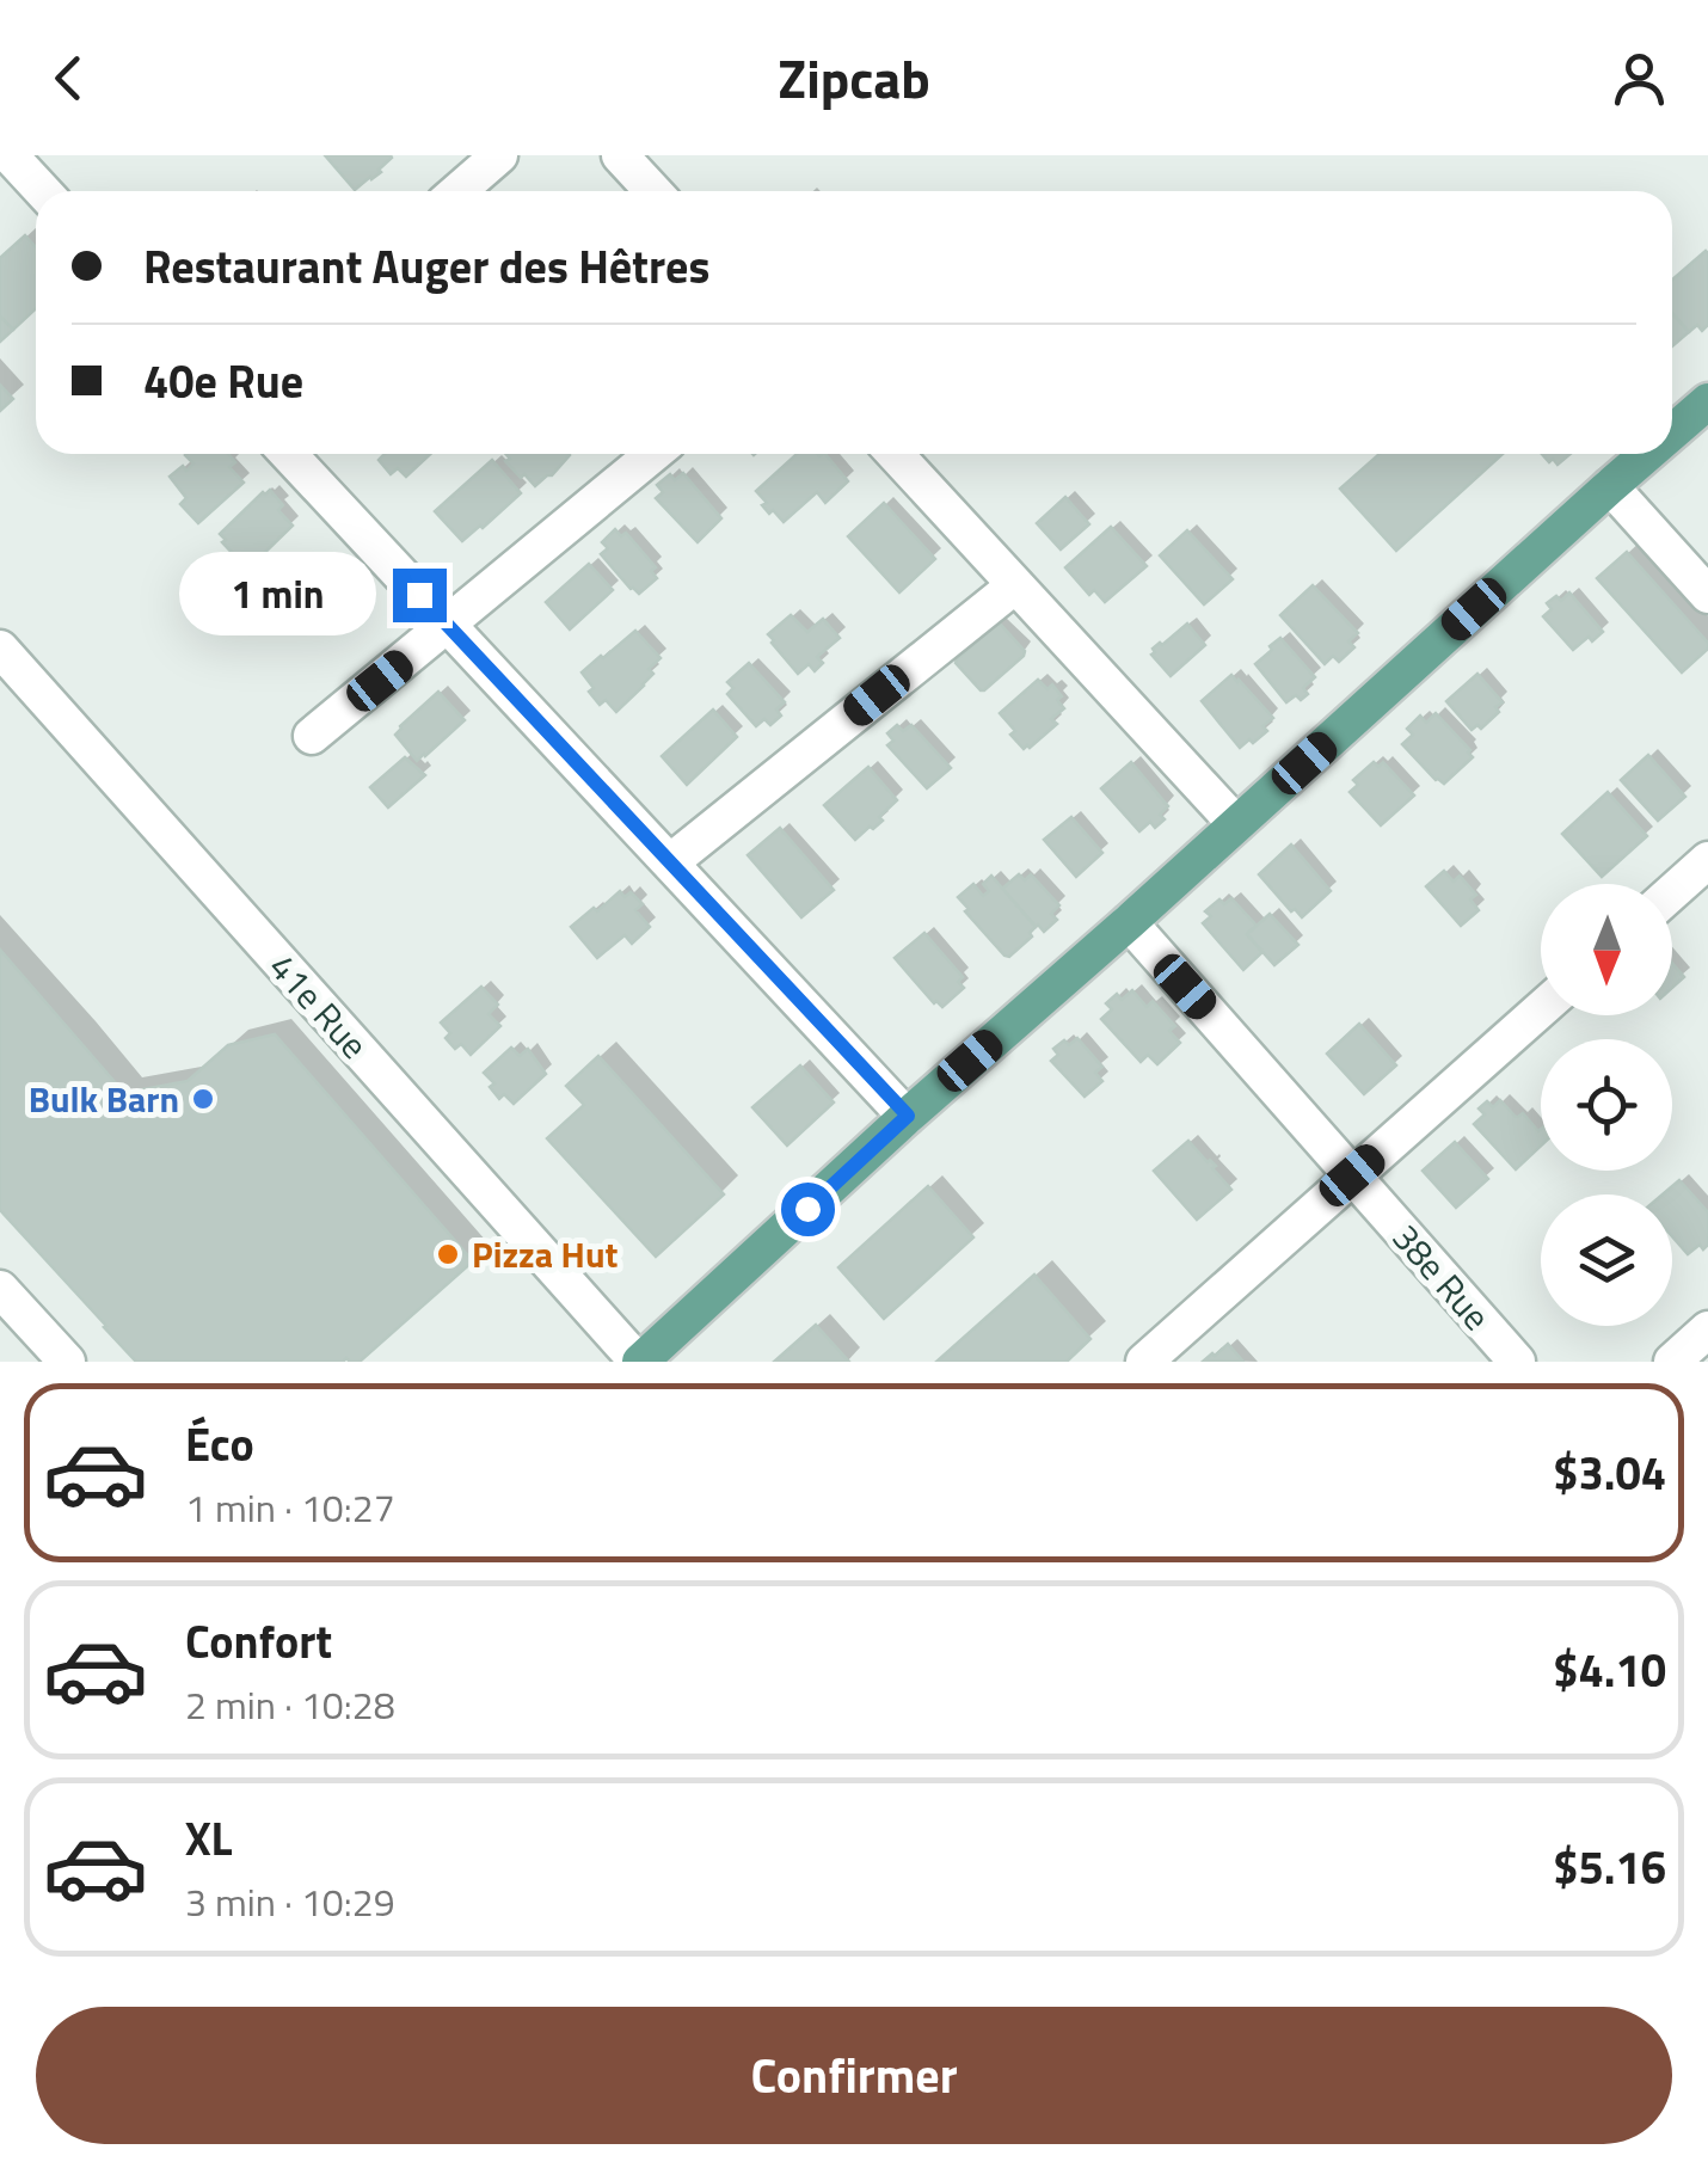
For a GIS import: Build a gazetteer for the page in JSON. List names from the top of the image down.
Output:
{
  "streets": {
    "street": ["41e Rue", "38e Rue"]
  },
  "places": ["Bulk Barn", "Pizza Hut"],
  "north": "bottom",
  "page": {
    "header": "Zipcab",
    "banner": ["Restaurant Auger des Hêtres", "40e Rue"],
    "bubble": "1 min",
    "list": [
      {
        "name": "Éco",
        "note": "1 min · 10:27",
        "value": "$3.04"
      },
      {
        "name": "Confort",
        "note": "2 min · 10:28",
        "value": "$4.10"
      },
      {
        "name": "XL",
        "note": "3 min · 10:29",
        "value": "$5.16"
      }
    ],
    "buttons": "Confirmer"
  }
}
